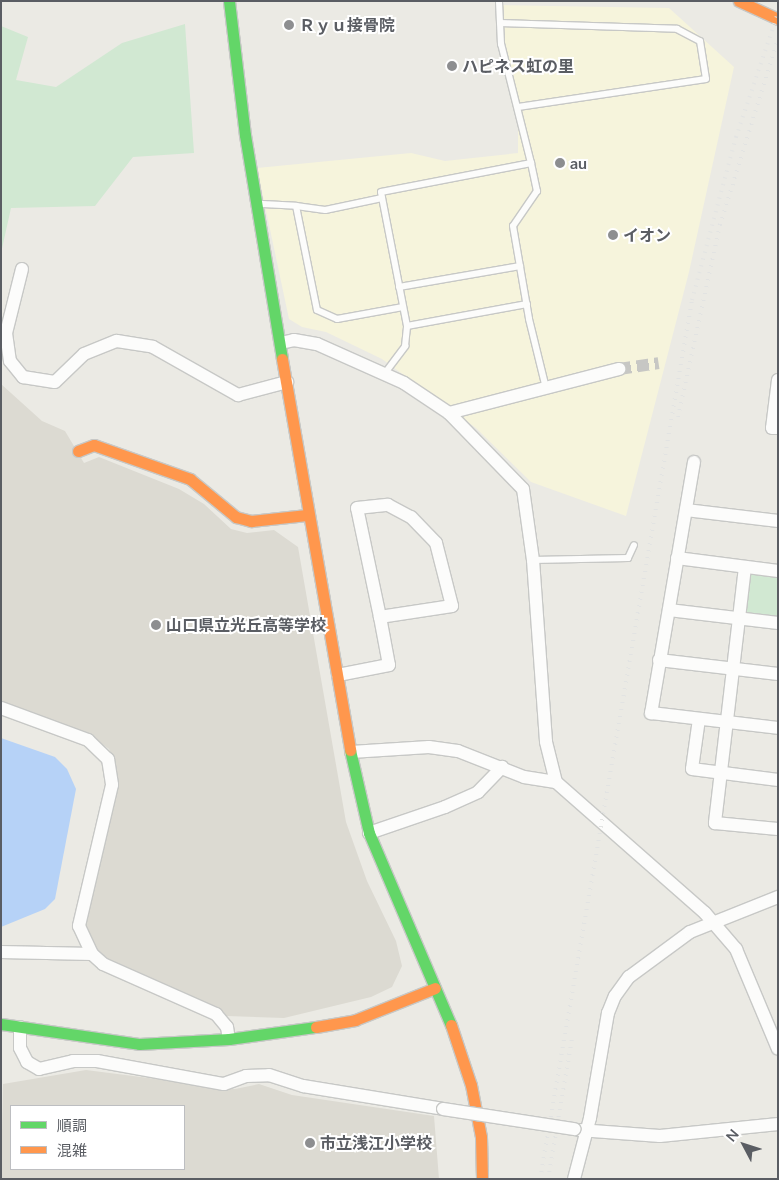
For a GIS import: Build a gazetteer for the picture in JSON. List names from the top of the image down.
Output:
{
  "places": [
    "Ｒｙｕ接骨院",
    "ハピネス虹の里",
    "au",
    "イオン",
    "山口県立光丘高等学校",
    "市立浅江小学校"
  ],
  "legend": ["順調", "混雑"],
  "north": "top left"
}
